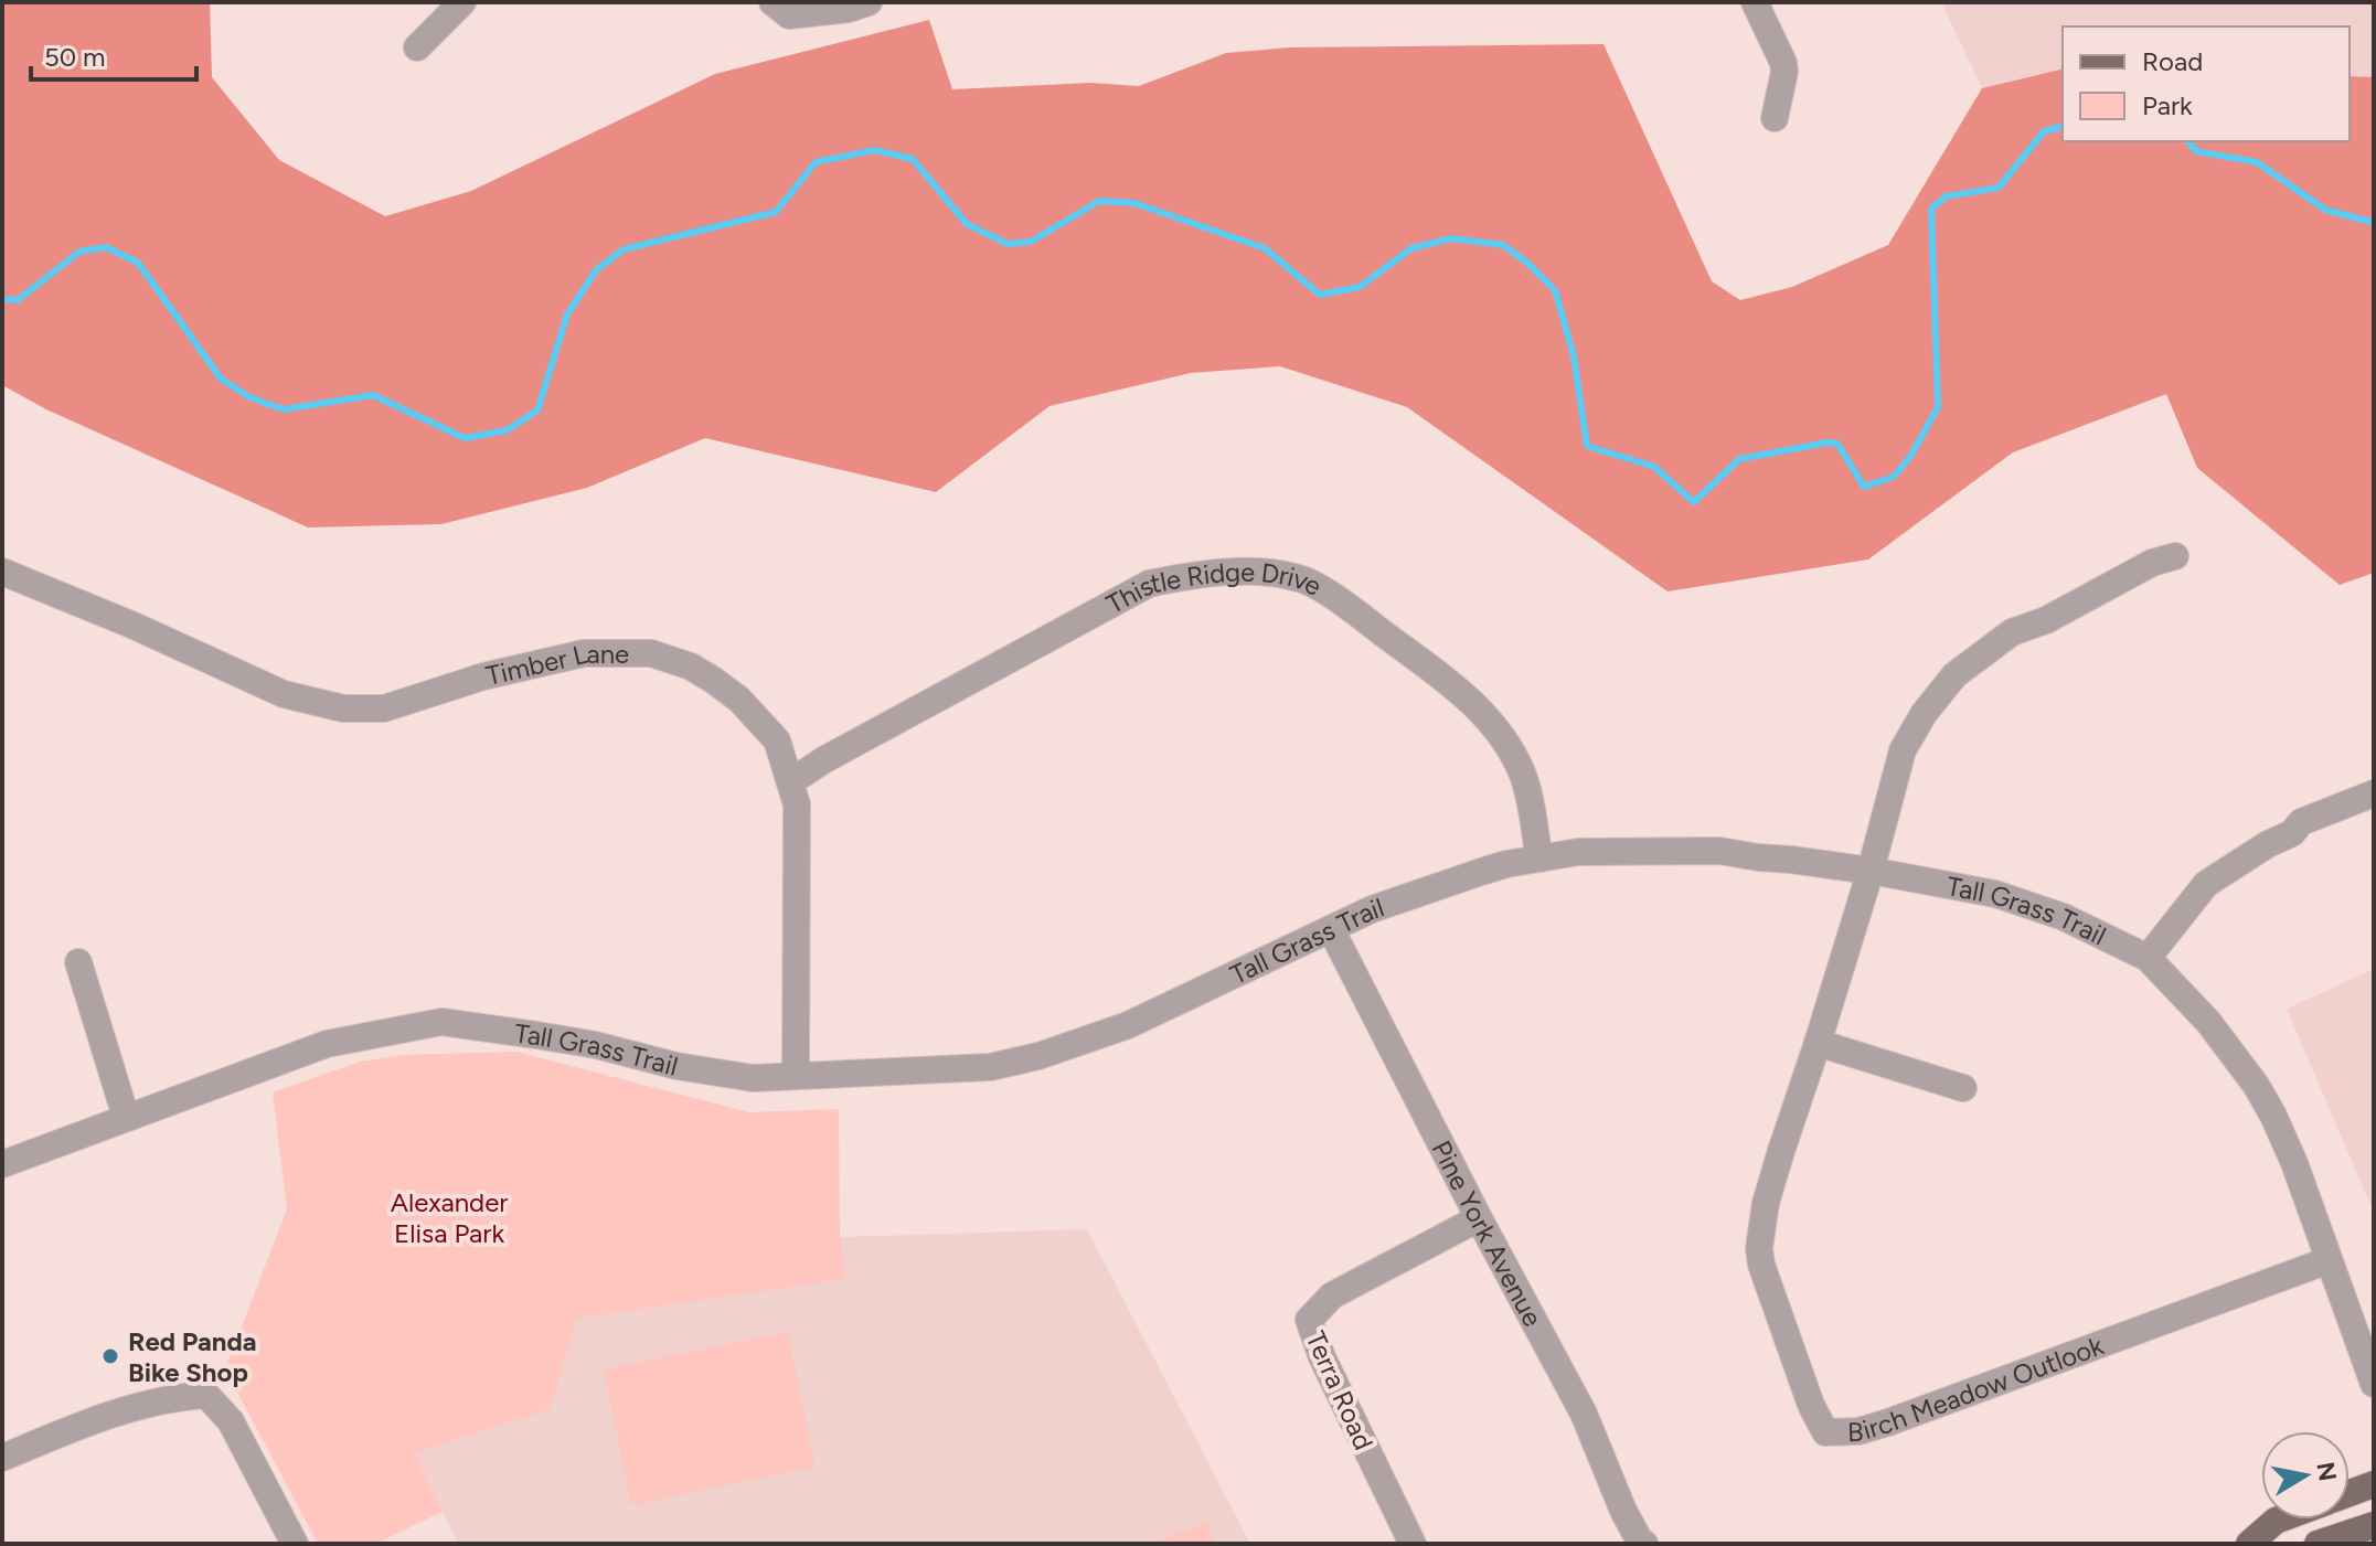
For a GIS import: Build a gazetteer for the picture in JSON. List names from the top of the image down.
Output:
{
  "streets": {
    "street": [
      "Thistle Ridge Drive",
      "Timber Lane",
      "Tall Grass Trail",
      "Pine York Avenue",
      "Birch Meadow Outlook",
      "Terra Road"
    ]
  },
  "crossings": [
    ["Thistle Ridge Drive", "Timber Lane"],
    ["Thistle Ridge Drive", "Tall Grass Trail"],
    ["Timber Lane", "Tall Grass Trail"],
    ["Tall Grass Trail", "Pine York Avenue"],
    ["Tall Grass Trail", "Birch Meadow Outlook"],
    ["Pine York Avenue", "Terra Road"]
  ],
  "parks": ["Alexander Elisa Park"],
  "places": ["Red Panda Bike Shop"],
  "legend": ["Road", "Park"],
  "scale_bar": "50 m",
  "north": "right"
}
